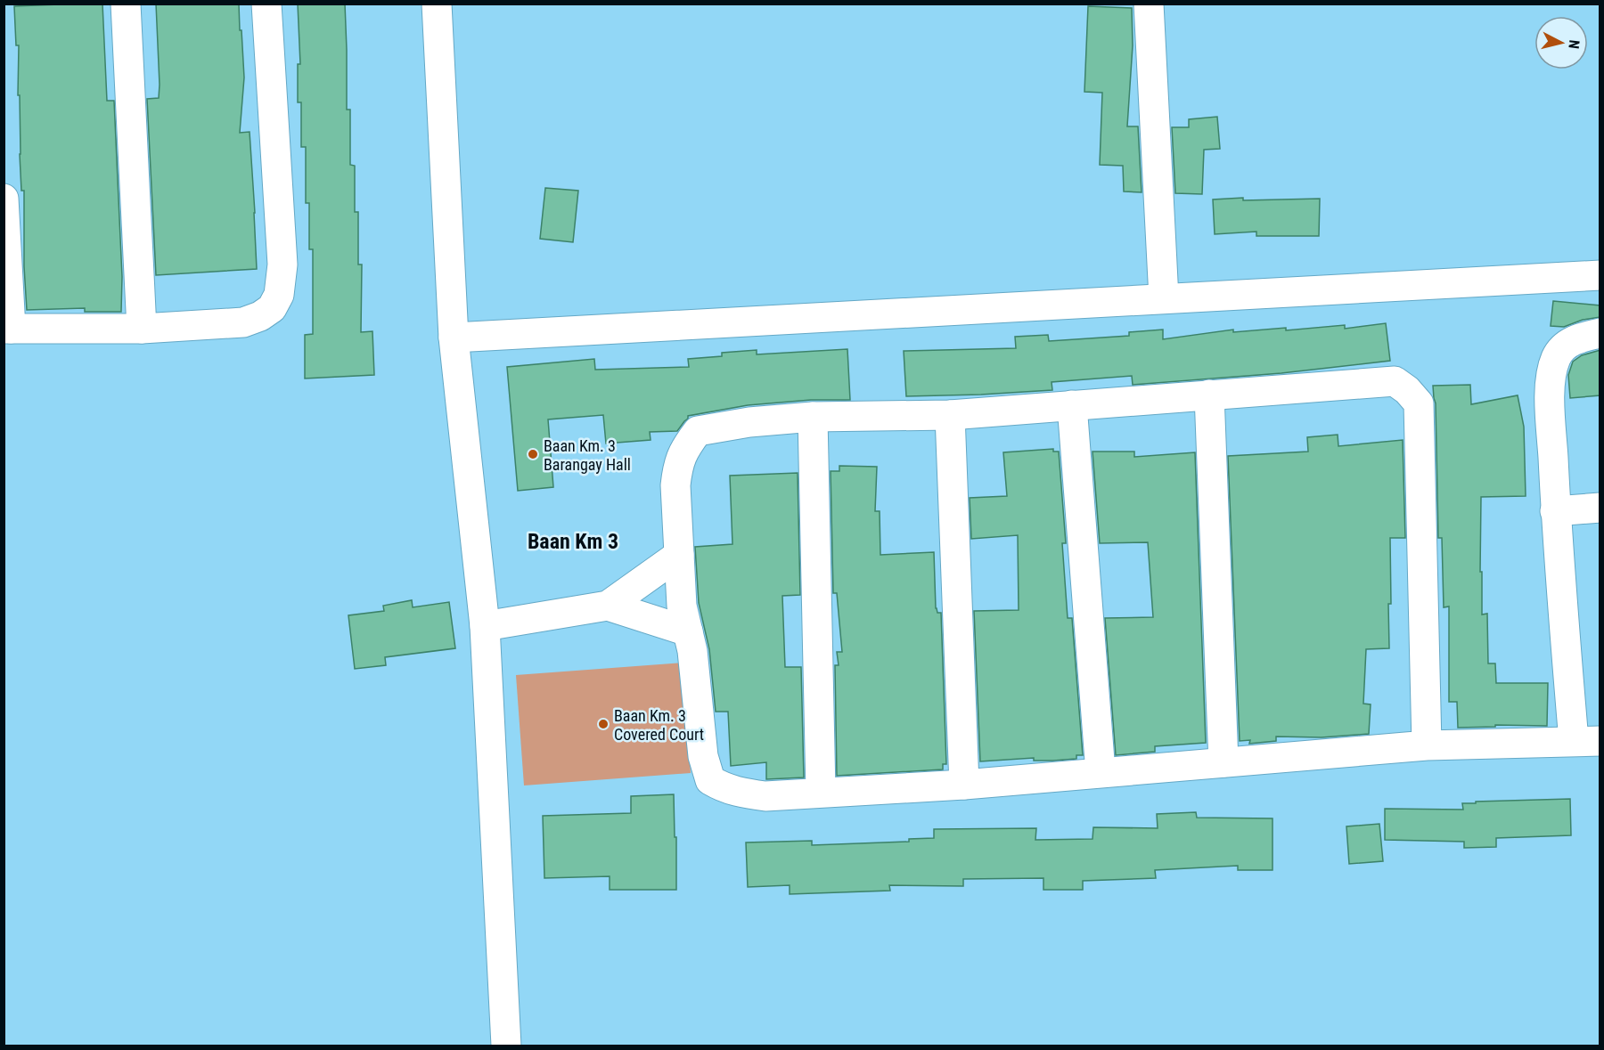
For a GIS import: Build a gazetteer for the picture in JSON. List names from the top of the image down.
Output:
{
  "districts": ["Baan Km 3"],
  "places": ["Baan Km. 3 Barangay Hall", "Baan Km. 3 Covered Court"],
  "north": "right"
}
